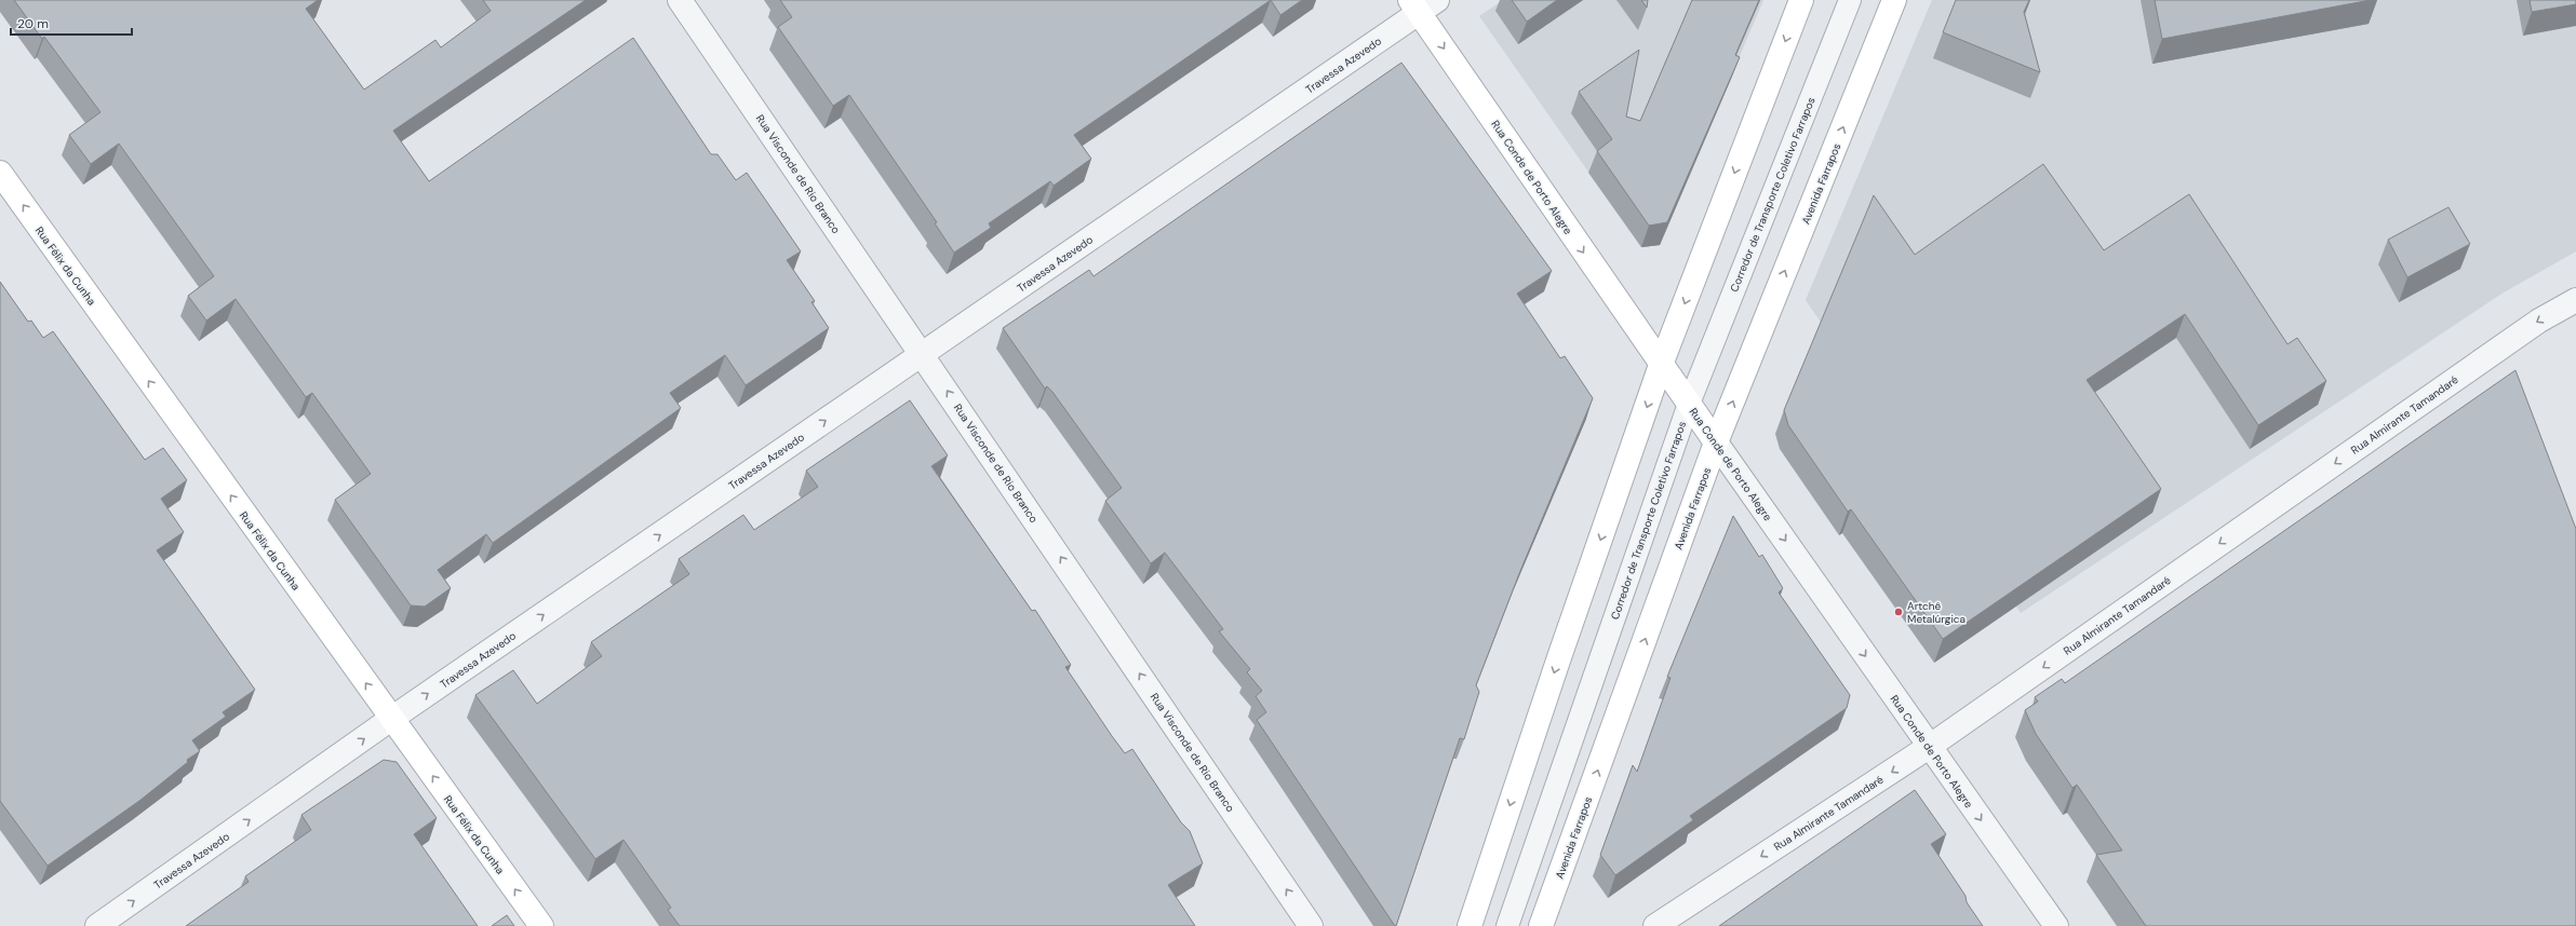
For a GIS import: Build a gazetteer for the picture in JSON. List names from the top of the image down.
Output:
{
  "streets": {
    "main road": ["Rua Conde de Porto Alegre", "Avenida Farrapos", "Rua Félix da Cunha"],
    "street": ["Travessa Azevedo", "Rua Visconde de Rio Branco", "Rua Almirante Tamandaré"],
    "lane": ["Corredor de Transporte Coletivo Farrapos"]
  },
  "crossings": [
    ["Travessa Azevedo", "Rua Visconde de Rio Branco"],
    ["Travessa Azevedo", "Rua Conde de Porto Alegre"],
    ["Travessa Azevedo", "Rua Félix da Cunha"],
    ["Rua Conde de Porto Alegre", "Avenida Farrapos"],
    ["Rua Conde de Porto Alegre", "Corredor de Transporte Coletivo Farrapos"],
    ["Rua Conde de Porto Alegre", "Rua Almirante Tamandaré"]
  ],
  "one_way": [
    "Travessa Azevedo",
    "Rua Visconde de Rio Branco",
    "Rua Conde de Porto Alegre",
    "Rua Félix da Cunha",
    "Rua Almirante Tamandaré"
  ],
  "places": ["Artchê Metalúrgica"],
  "scale_bar": "20 m"
}
